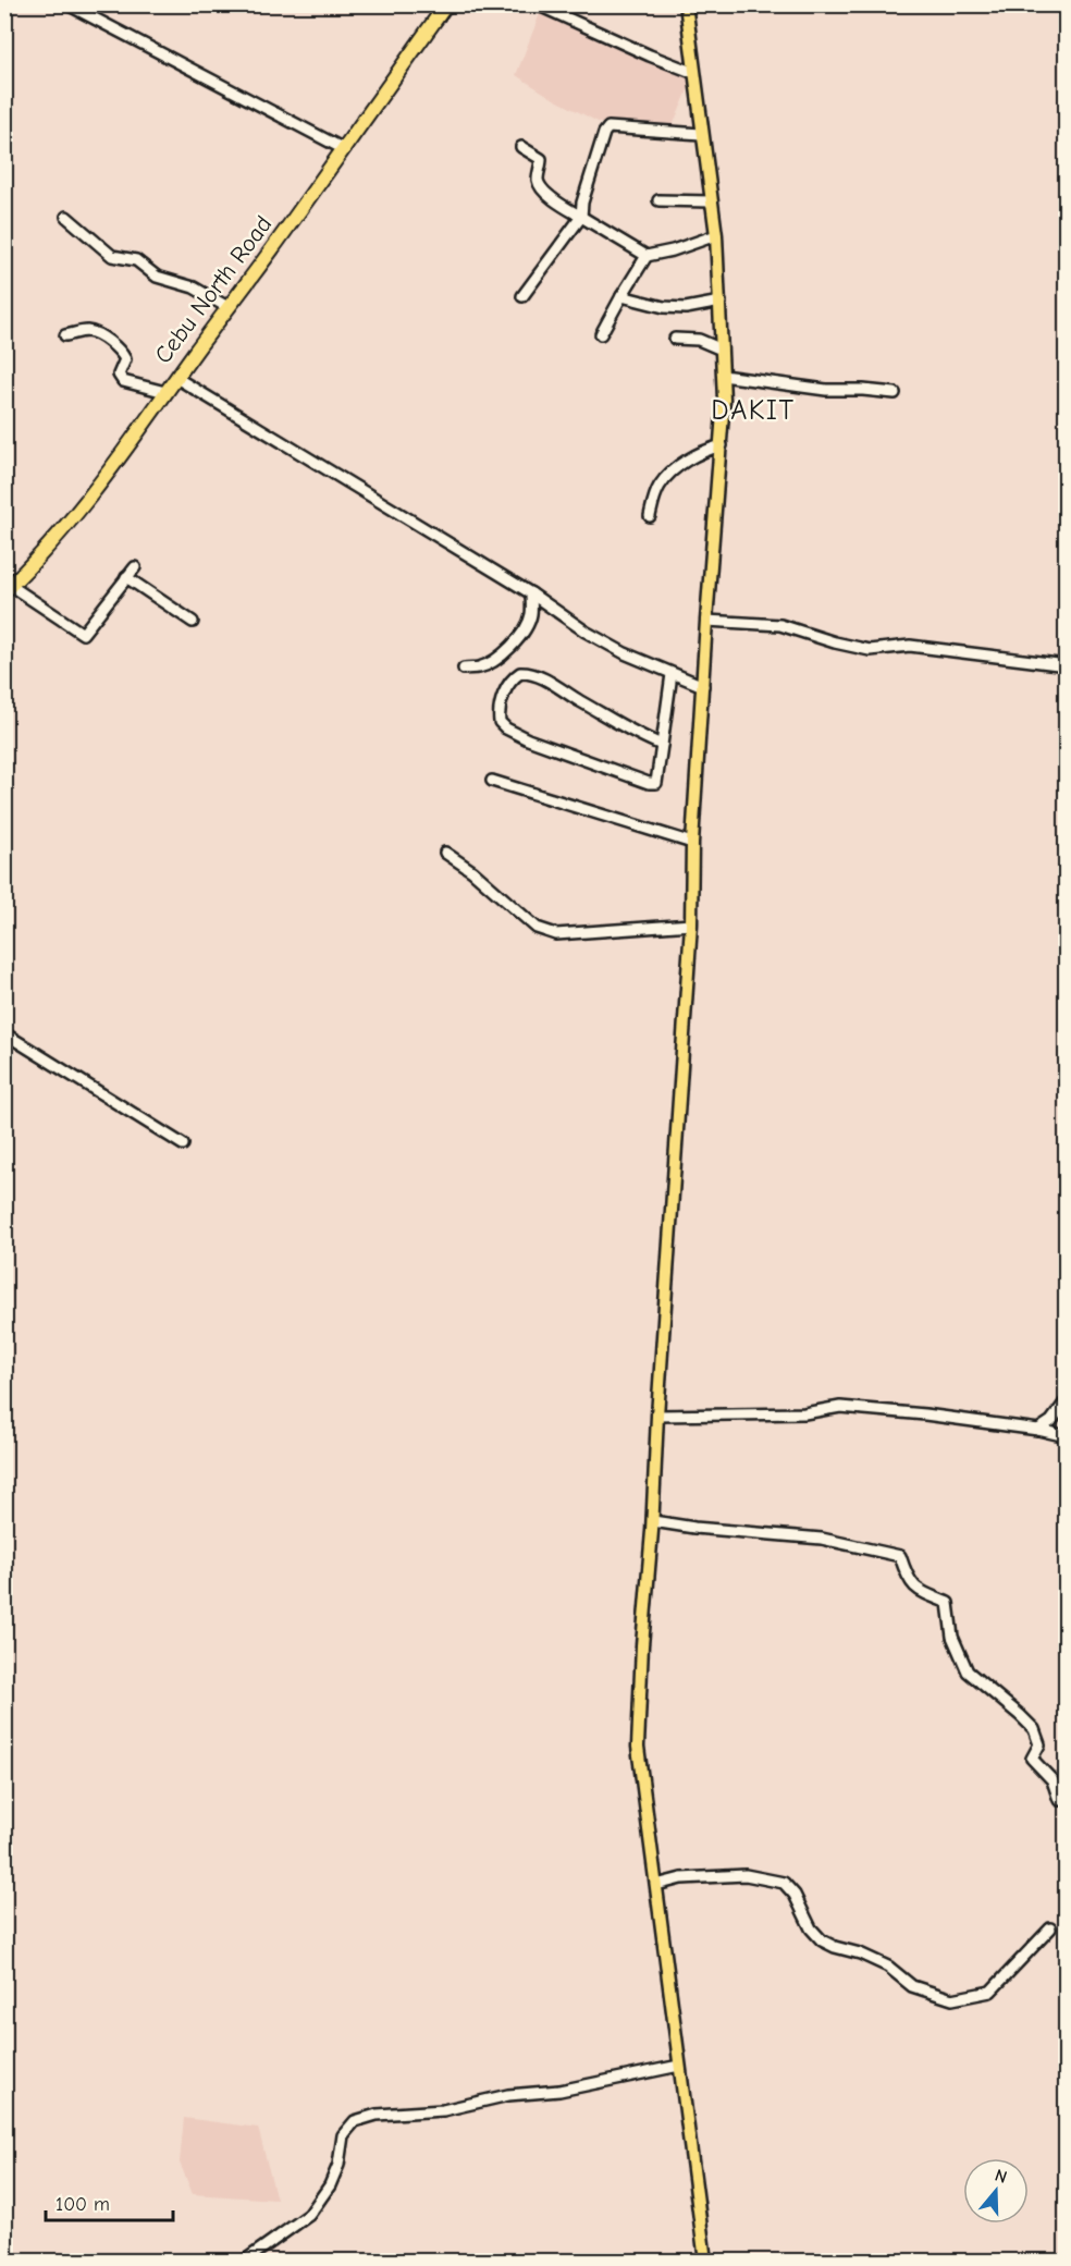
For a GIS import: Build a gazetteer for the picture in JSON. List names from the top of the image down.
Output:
{
  "streets": {
    "highway": ["Cebu North Road"]
  },
  "districts": ["DAKIT"],
  "scale_bar": "100 m",
  "north": "top"
}
